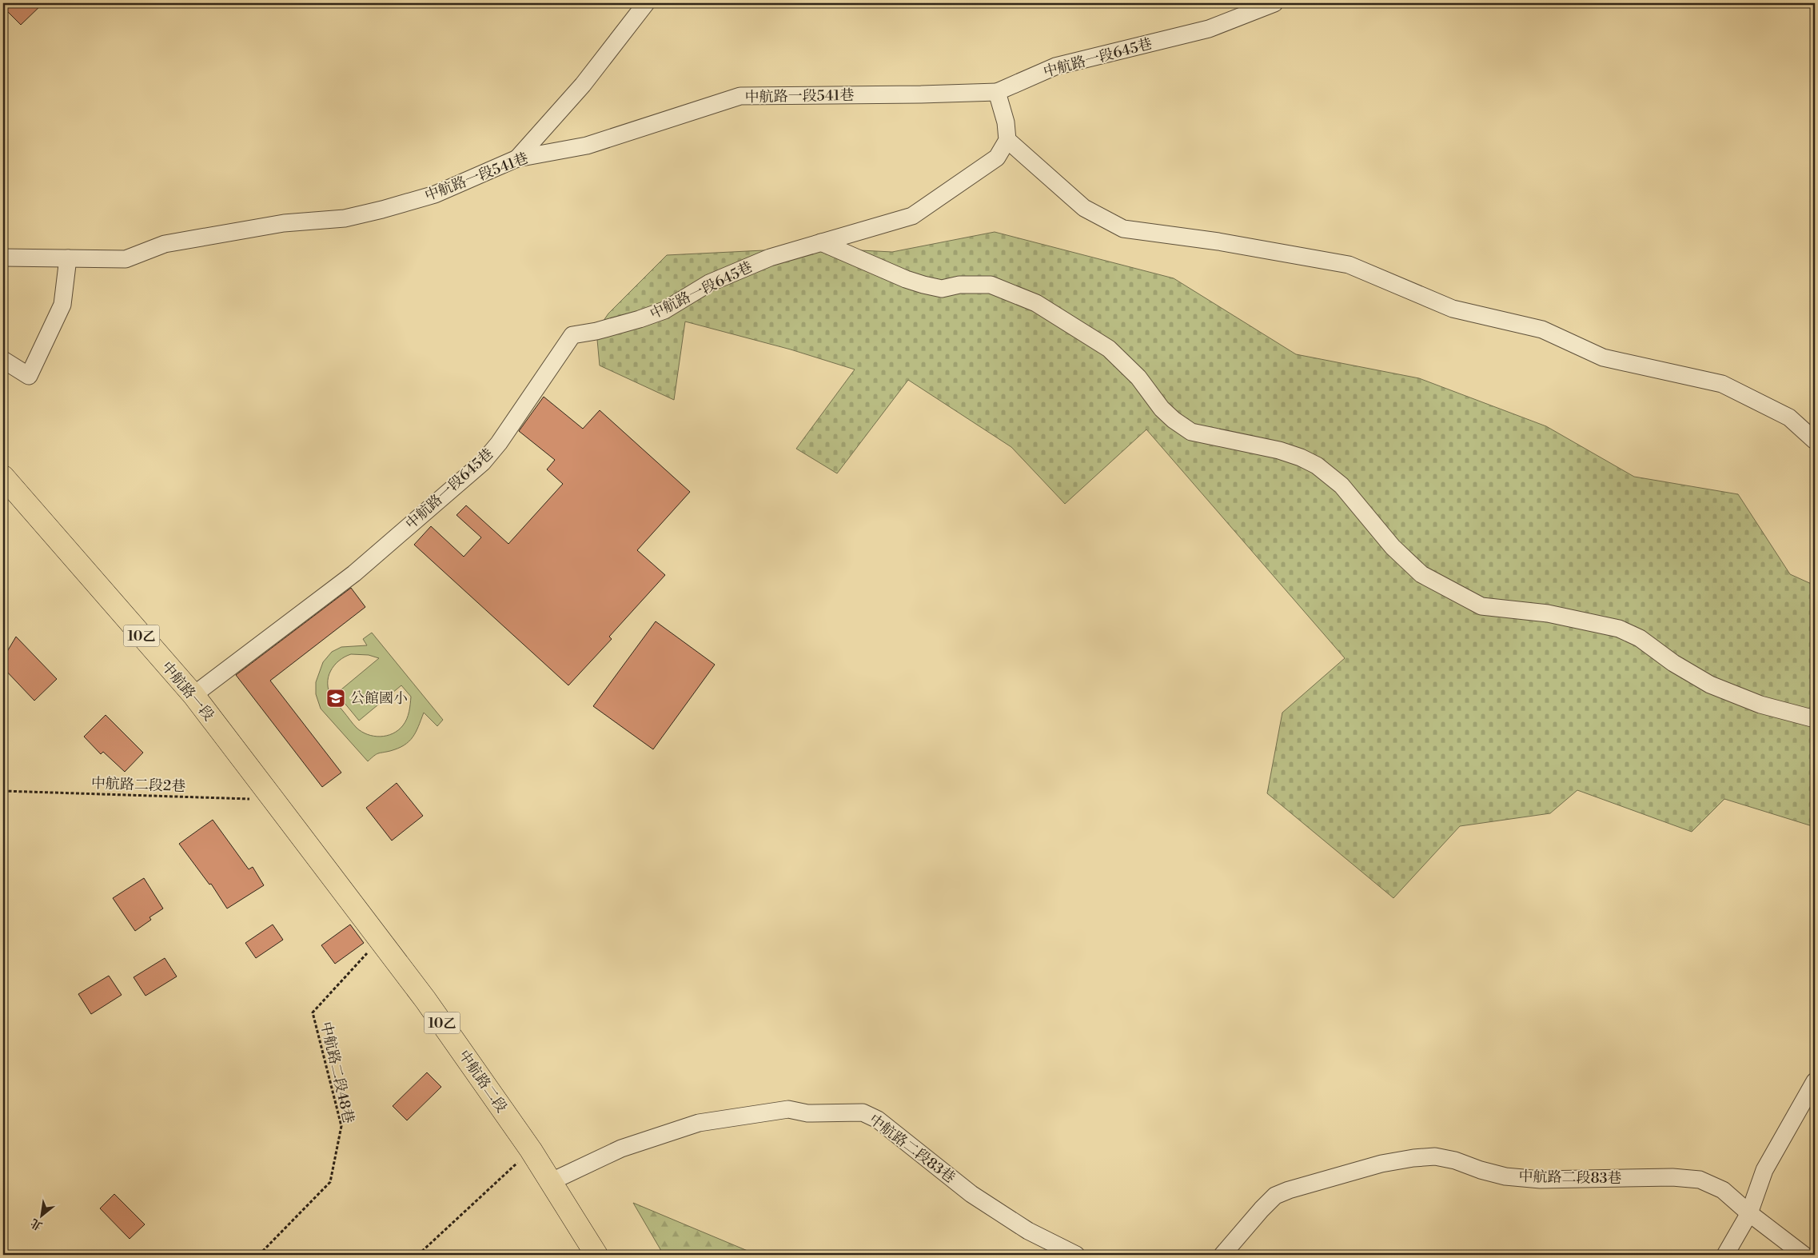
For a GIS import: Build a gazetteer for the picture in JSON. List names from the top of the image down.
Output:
{
  "streets": {
    "main road": ["10乙", "中航路一段", "中航路二段"],
    "lane": ["中航路一段645巷", "中航路一段541巷", "中航路二段83巷"],
    "path": ["中航路二段2巷", "中航路二段48巷"]
  },
  "crossings": [
    ["中航路一段645巷", "中航路一段541巷"],
    ["中航路一段645巷", "中航路一段"],
    ["中航路一段", "中航路二段2巷"],
    ["中航路一段", "中航路二段"],
    ["中航路二段2巷", "中航路二段"],
    ["中航路二段48巷", "中航路二段"],
    ["中航路二段", "中航路二段83巷"]
  ],
  "places": {
    "school or university": ["公館國小"]
  },
  "north": "bottom left"
}
